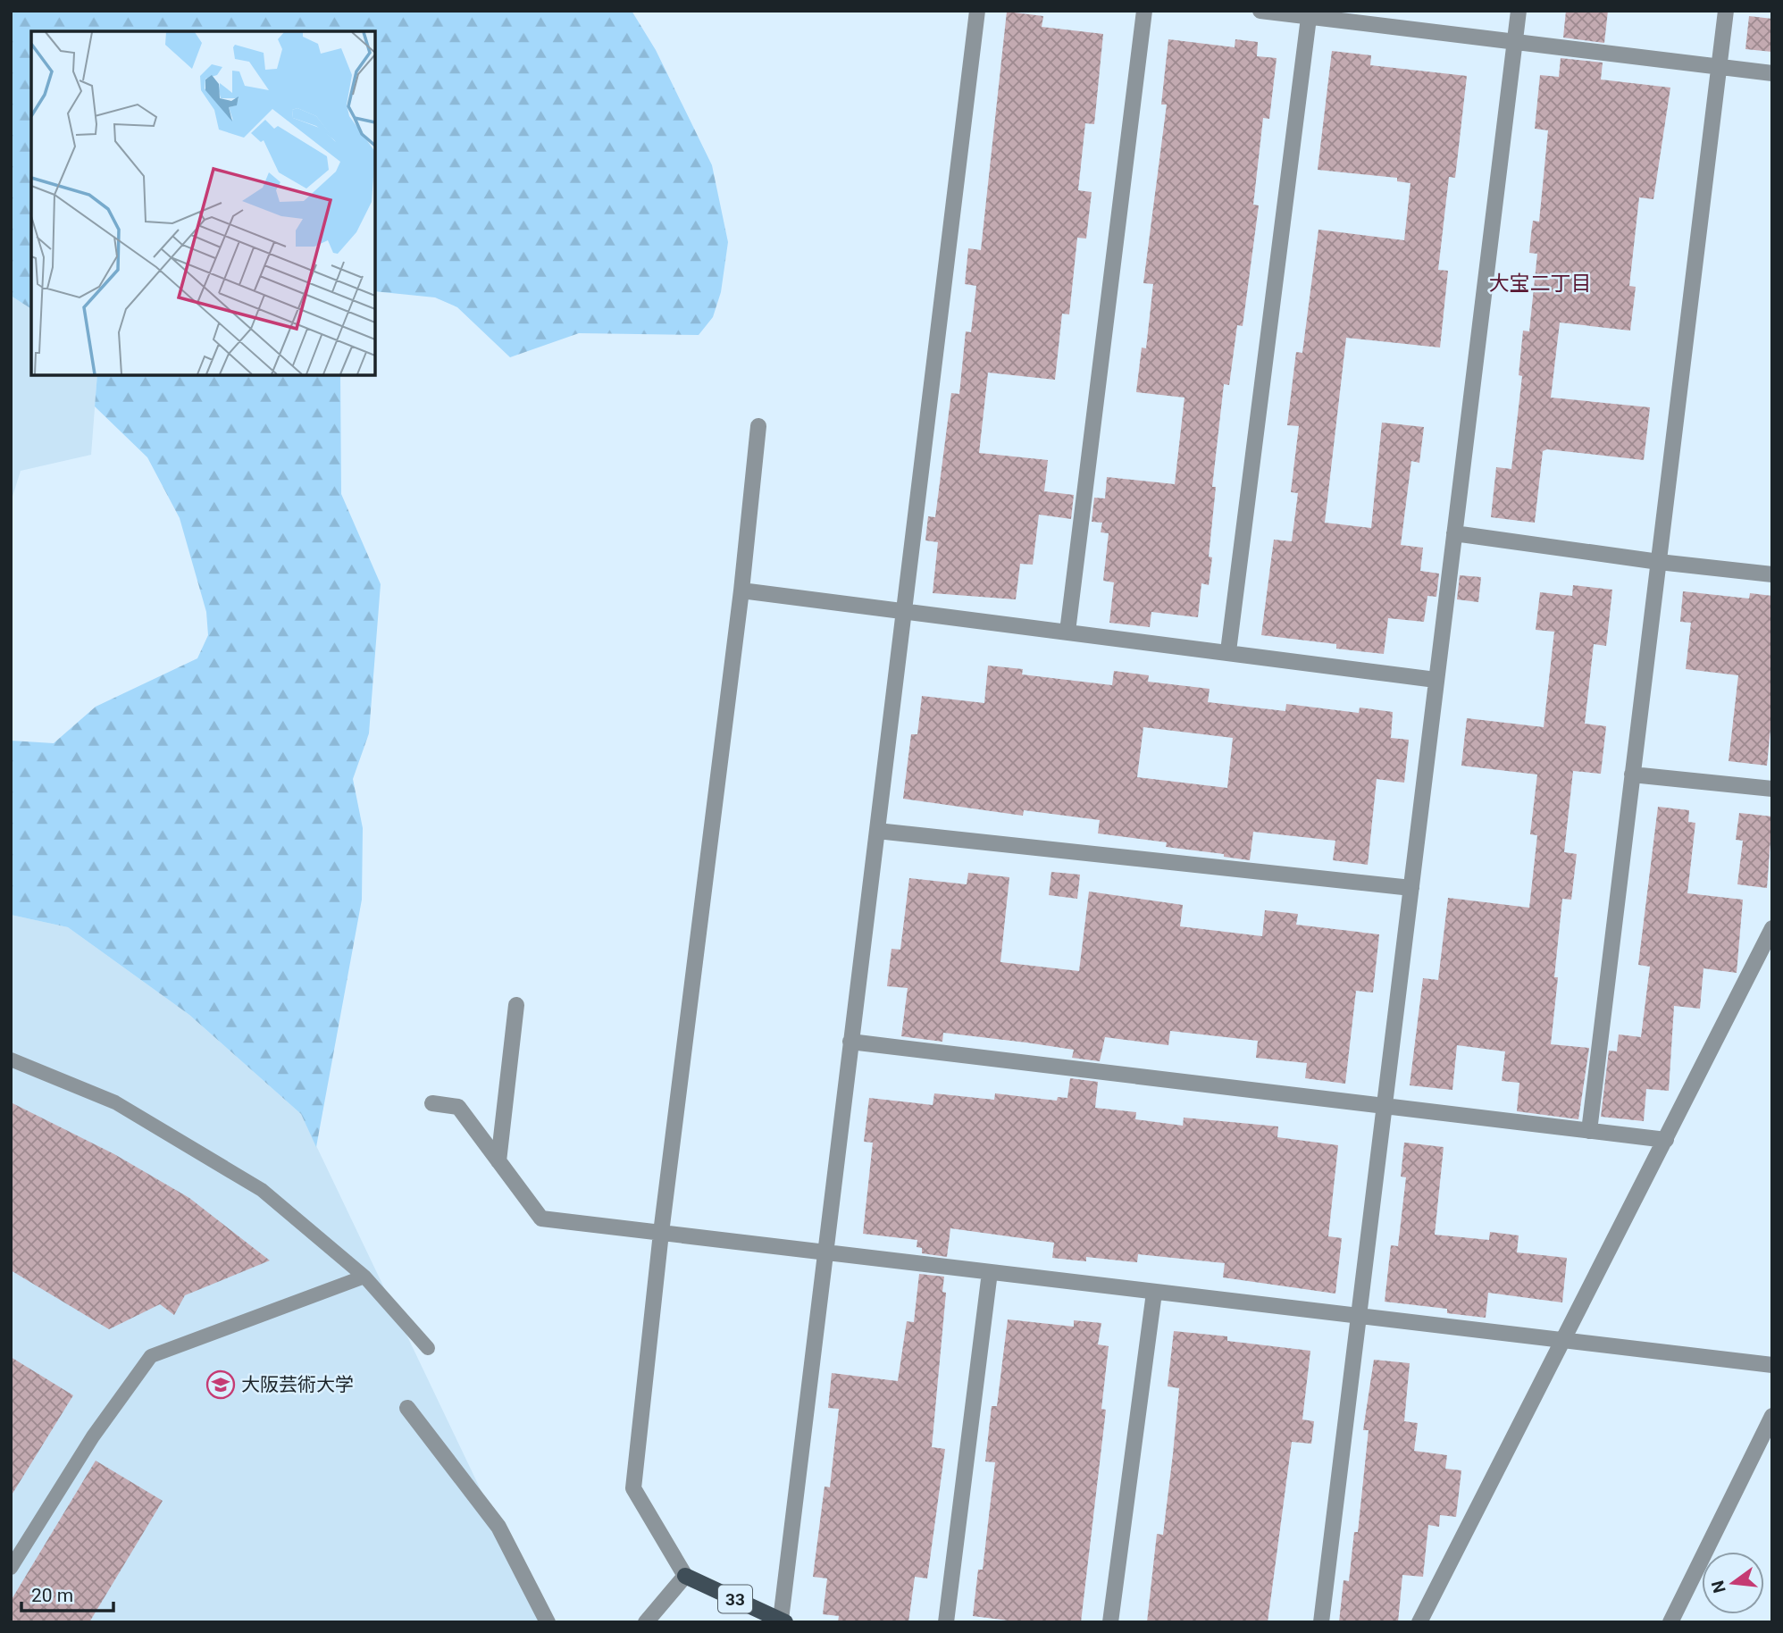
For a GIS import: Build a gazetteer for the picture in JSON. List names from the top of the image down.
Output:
{
  "streets": {
    "main road": ["33"]
  },
  "districts": ["大宝二丁目"],
  "places": {
    "school or university": ["大阪芸術大学"]
  },
  "scale_bar": "20 m",
  "north": "left"
}
